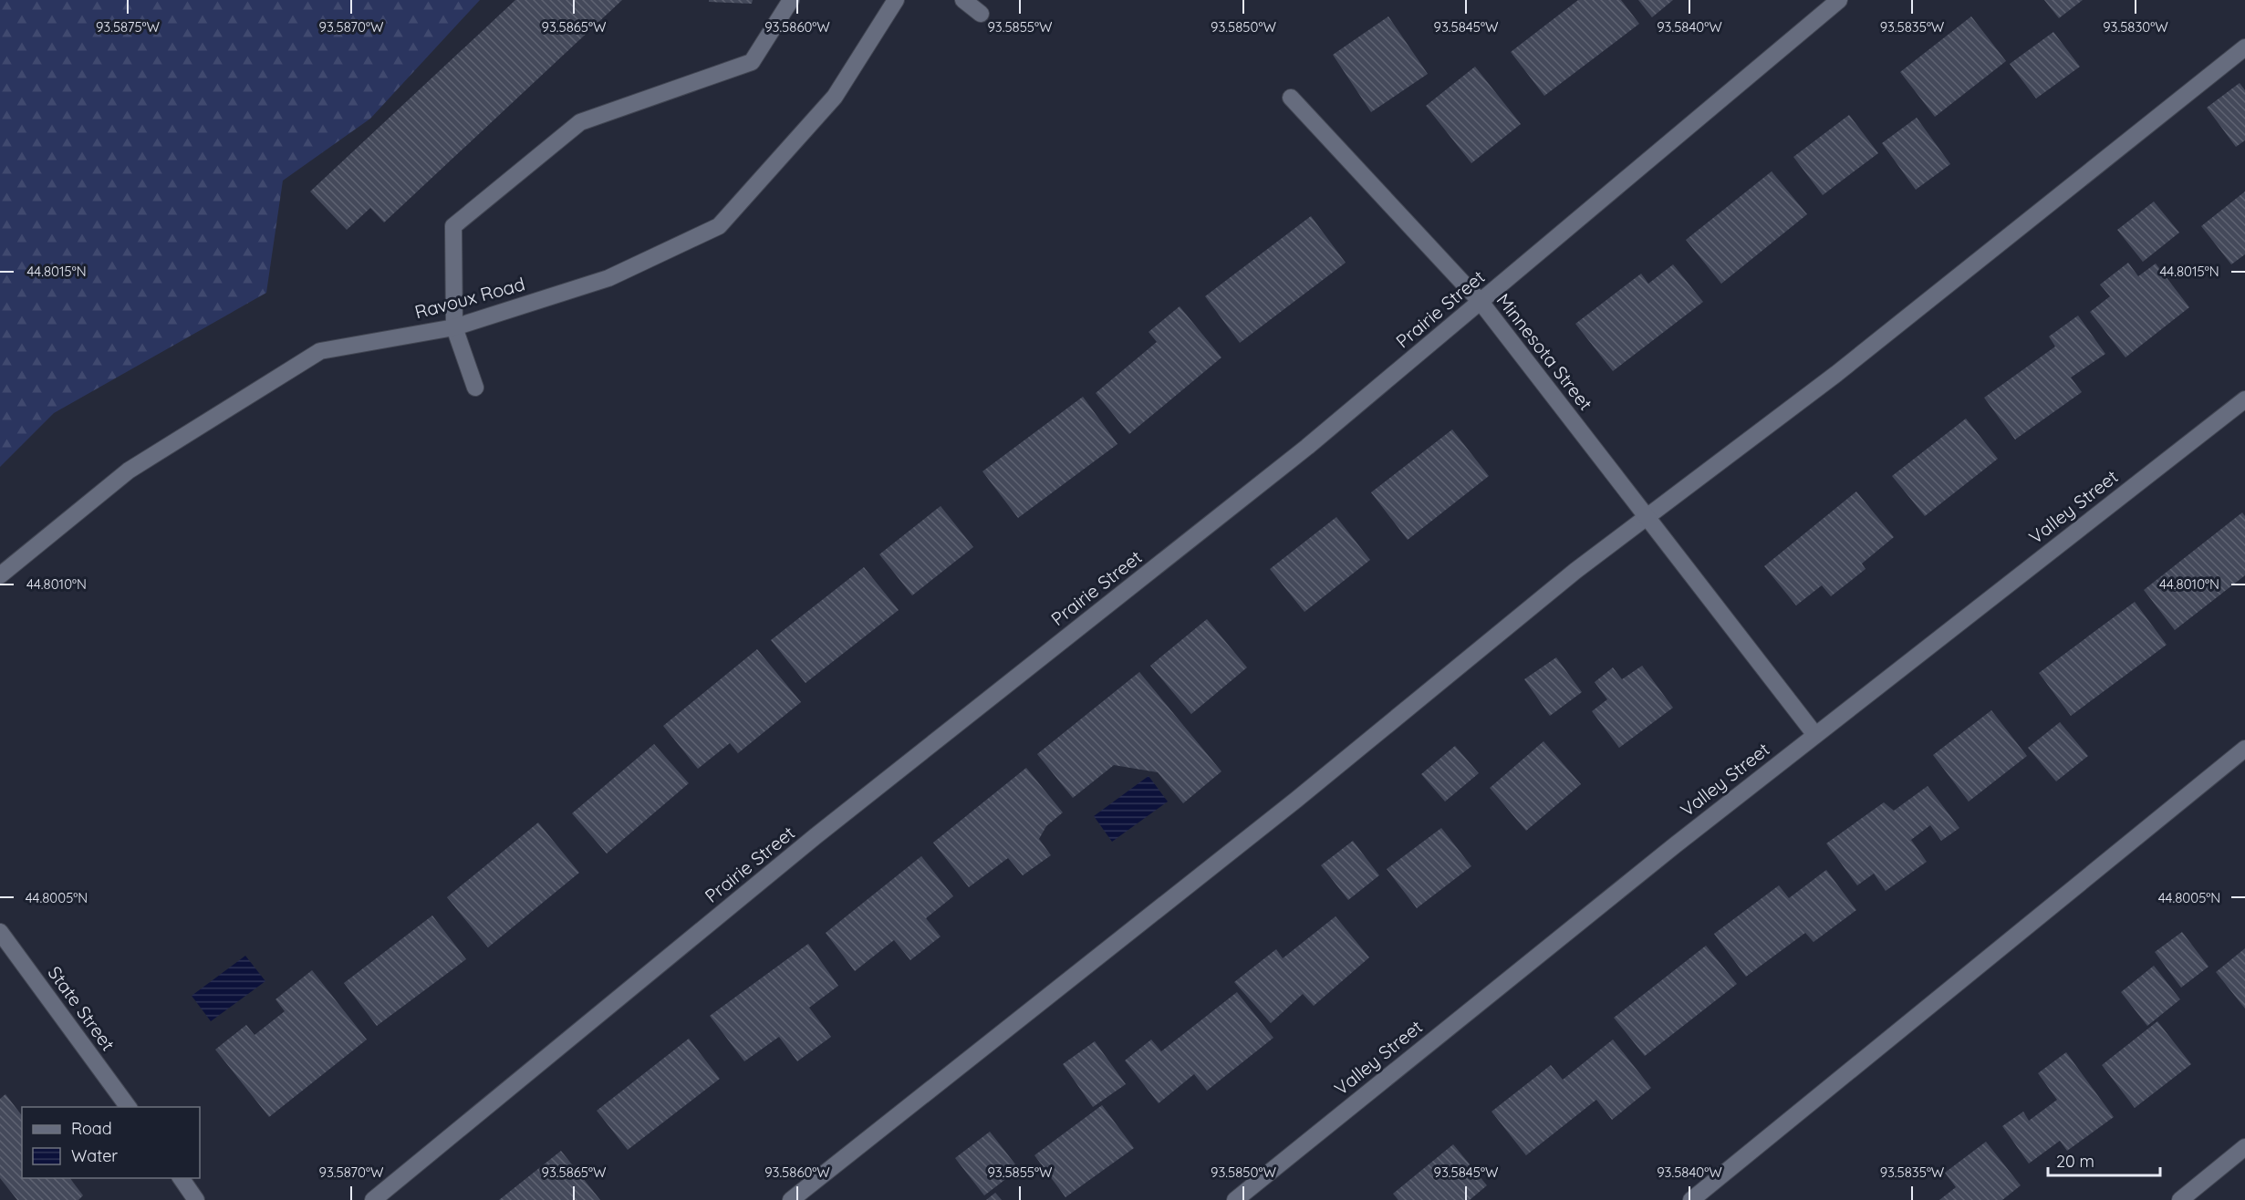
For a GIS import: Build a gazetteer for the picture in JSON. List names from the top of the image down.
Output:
{
  "streets": {
    "street": [
      "Ravoux Road",
      "Prairie Street",
      "Minnesota Street",
      "Valley Street",
      "State Street"
    ]
  },
  "crossings": [
    ["Prairie Street", "Minnesota Street"],
    ["Minnesota Street", "Valley Street"]
  ],
  "legend": ["Road", "Water"],
  "scale_bar": "20 m",
  "coordinates": [
    "93.5875°W",
    "93.5870°W",
    "93.5865°W",
    "93.5860°W",
    "93.5855°W",
    "93.5850°W",
    "93.5845°W",
    "93.5840°W",
    "93.5835°W",
    "93.5830°W",
    "44.8015°N",
    "44.8010°N",
    "44.8005°N"
  ]
}
